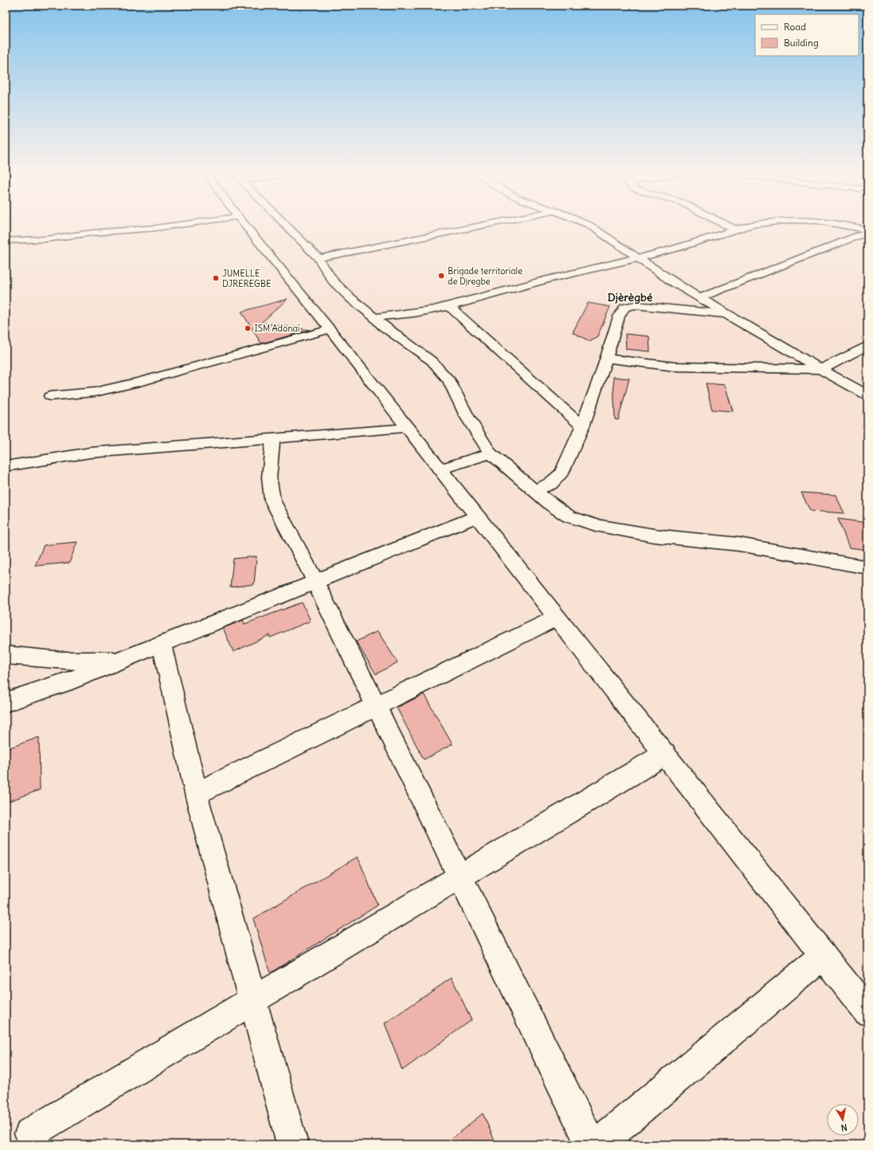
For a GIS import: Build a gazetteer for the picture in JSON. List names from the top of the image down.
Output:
{
  "districts": ["Djèrègbé"],
  "places": ["Brigade territoriale de Djregbe", "JUMELLE DJREREGBE", "ISM Adonaï"],
  "legend": ["Road", "Building"],
  "north": "bottom"
}
